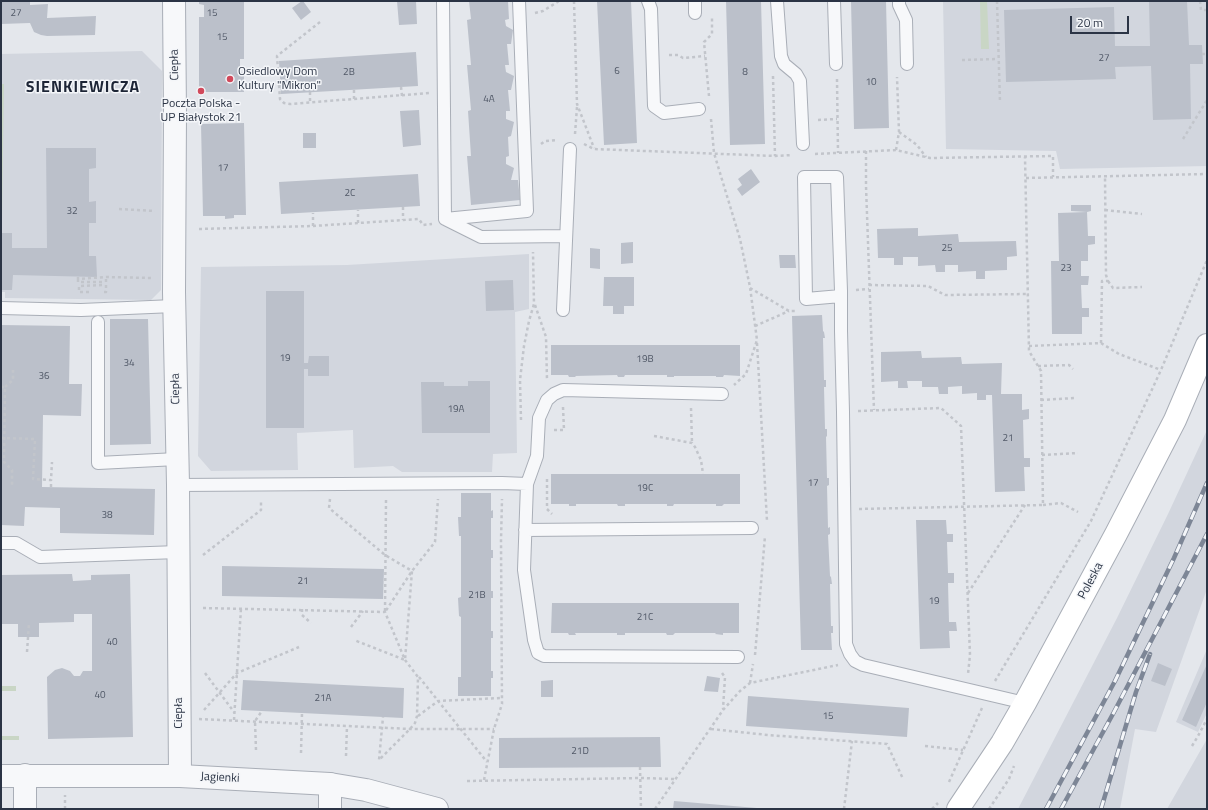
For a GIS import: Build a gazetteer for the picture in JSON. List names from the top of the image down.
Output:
{
  "streets": {
    "main road": ["Poleska"],
    "street": ["Ciepła", "Jagienki"]
  },
  "crossings": [
    ["Ciepła", "Jagienki"]
  ],
  "districts": ["SIENKIEWICZA"],
  "places": ["Osiedlowy Dom Kultury \"Mikron\"", "Poczta Polska - UP Białystok 21"],
  "house_numbers": [
    "27",
    "15",
    "15",
    "27",
    "6",
    "2B",
    "8",
    "10",
    "4A",
    "17",
    "2C",
    "32",
    "25",
    "23",
    "19",
    "19B",
    "34",
    "36",
    "19A",
    "21",
    "17",
    "19C",
    "38",
    "21",
    "21B",
    "19",
    "21C",
    "40",
    "40",
    "21A",
    "15",
    "21D"
  ],
  "scale_bar": "20 m"
}
